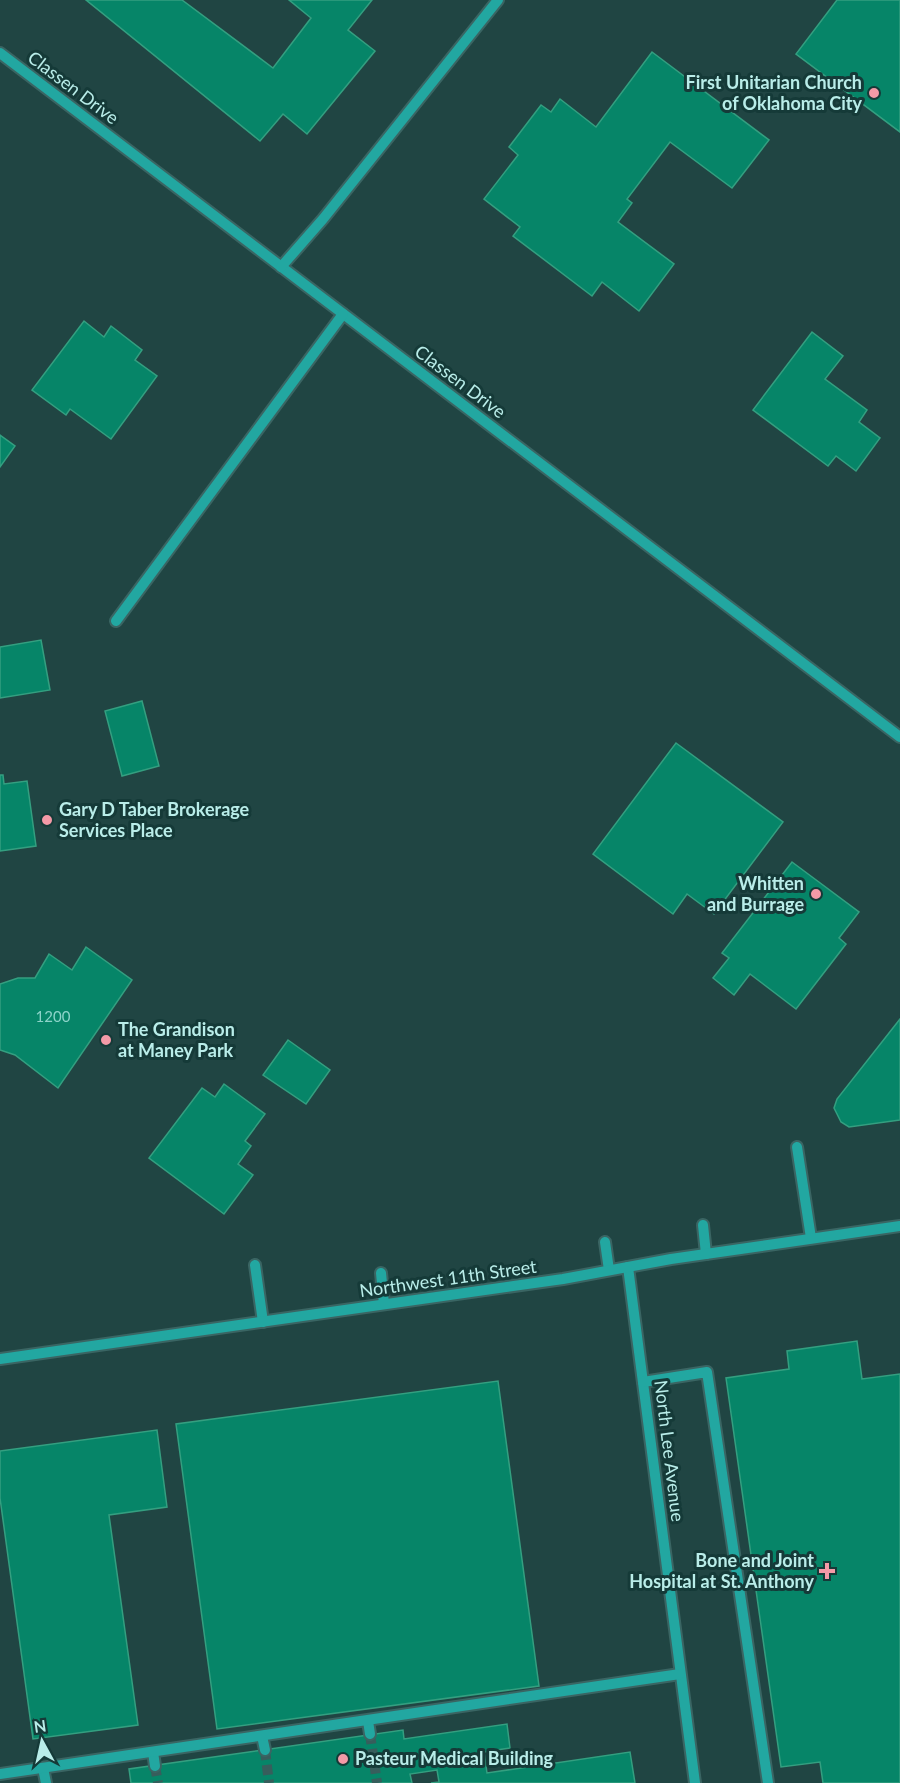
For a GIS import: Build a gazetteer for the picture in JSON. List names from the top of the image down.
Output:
{
  "streets": {
    "street": ["Classen Drive", "Northwest 11th Street", "North Lee Avenue"]
  },
  "crossings": [
    ["Northwest 11th Street", "North Lee Avenue"]
  ],
  "places": {
    "other": [
      "First Unitarian Church of Oklahoma City",
      "Gary D Taber Brokerage Services Place",
      "Whitten and Burrage",
      "The Grandison at Maney Park",
      "Pasteur Medical Building"
    ],
    "health": ["Bone and Joint Hospital at St. Anthony"]
  },
  "house_numbers": ["1200"],
  "north": "top"
}
